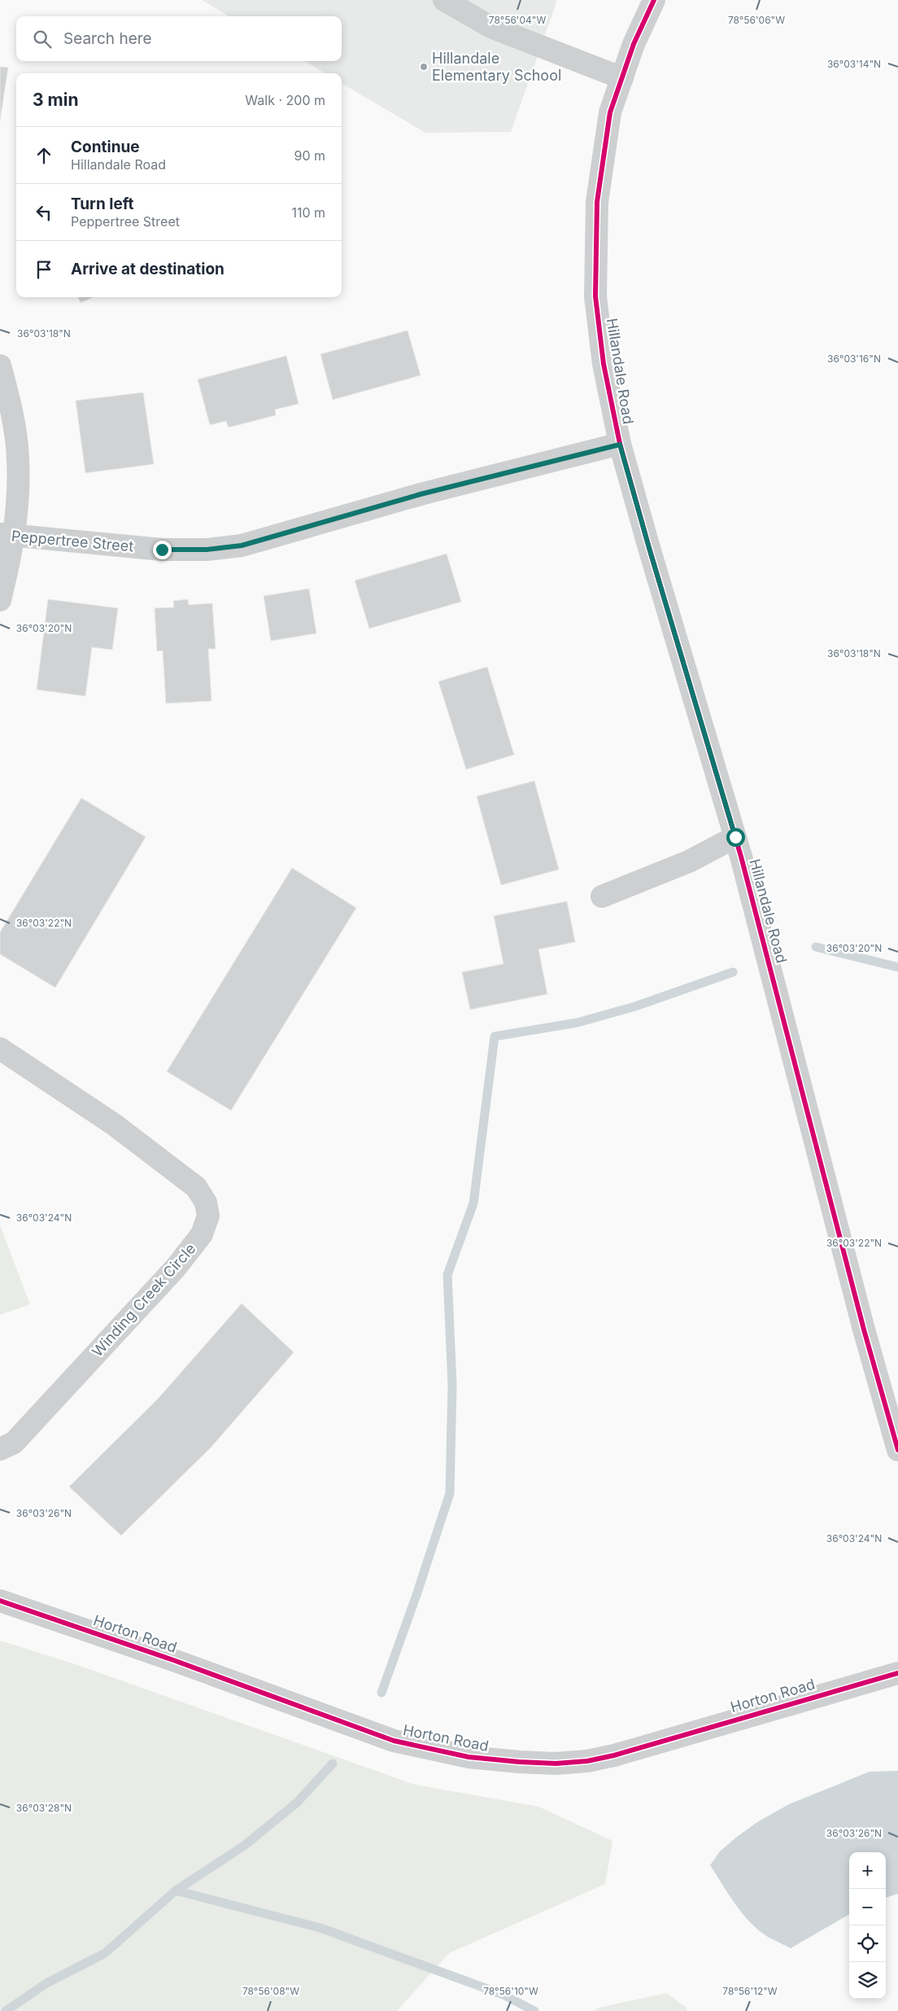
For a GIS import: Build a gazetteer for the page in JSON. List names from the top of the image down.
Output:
{
  "streets": {
    "street": [
      "Hillandale Road",
      "Peppertree Street",
      "Winding Creek Circle",
      "Horton Road"
    ]
  },
  "crossings": [
    ["Hillandale Road", "Peppertree Street"]
  ],
  "places": ["Hillandale Elementary School"],
  "page": {
    "search": "Search here",
    "heading": ["3 min", "Walk · 200 m"],
    "list": [
      ["Continue", "Hillandale Road", "90 m"],
      ["Turn left", "Peppertree Street", "110 m"],
      "Arrive at destination"
    ],
    "map_buttons": ["+", "−"]
  },
  "coordinates": [
    "78°56'04\"W",
    "78°56'06\"W",
    "36°03'14\"N",
    "36°03'18\"N",
    "36°03'16\"N",
    "36°03'20\"N",
    "36°03'22\"N",
    "36°03'24\"N",
    "36°03'26\"N",
    "36°03'28\"N",
    "78°56'08\"W",
    "78°56'10\"W",
    "78°56'12\"W"
  ]
}
